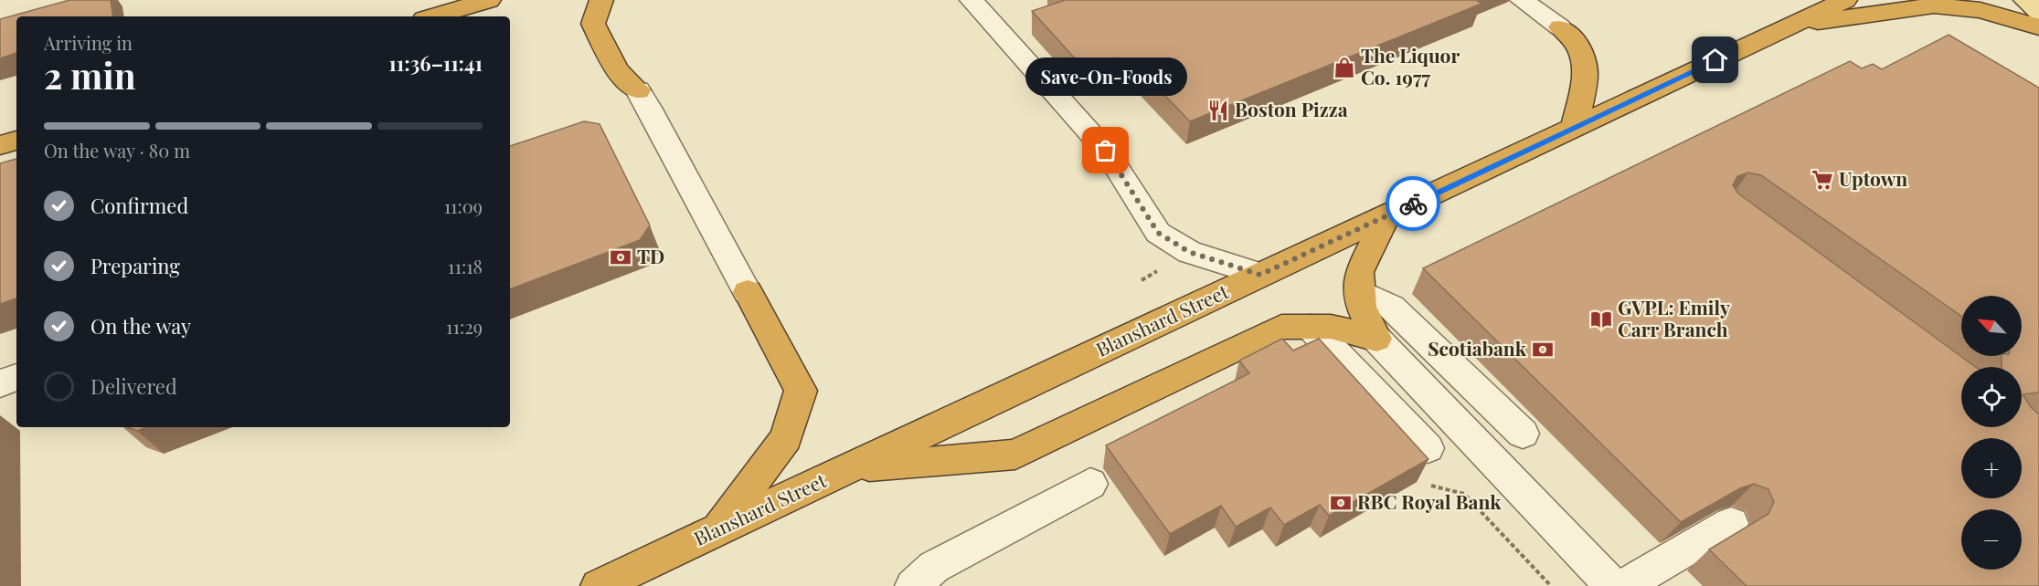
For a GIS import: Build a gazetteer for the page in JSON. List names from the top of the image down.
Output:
{
  "streets": {
    "highway": ["Blanshard Street"]
  },
  "places": {
    "shop": ["The Liquor Co. 1977"],
    "restaurant": ["Boston Pizza"],
    "other": ["Save-On-Foods"],
    "supermarket": ["Uptown"],
    "bank": ["TD", "Scotiabank", "RBC Royal Bank"],
    "library": ["GVPL: Emily Carr Branch"]
  },
  "north": "top left",
  "page": {
    "heading": ["2 min", "Arriving in", "11:36–11:41"],
    "bubble": "Save-On-Foods",
    "bar": "On the way · 80 m",
    "list": [
      ["Confirmed", "11:09"],
      ["Preparing", "11:18"],
      ["On the way", "11:29"],
      "Delivered"
    ],
    "map_buttons": ["+", "−"]
  }
}
